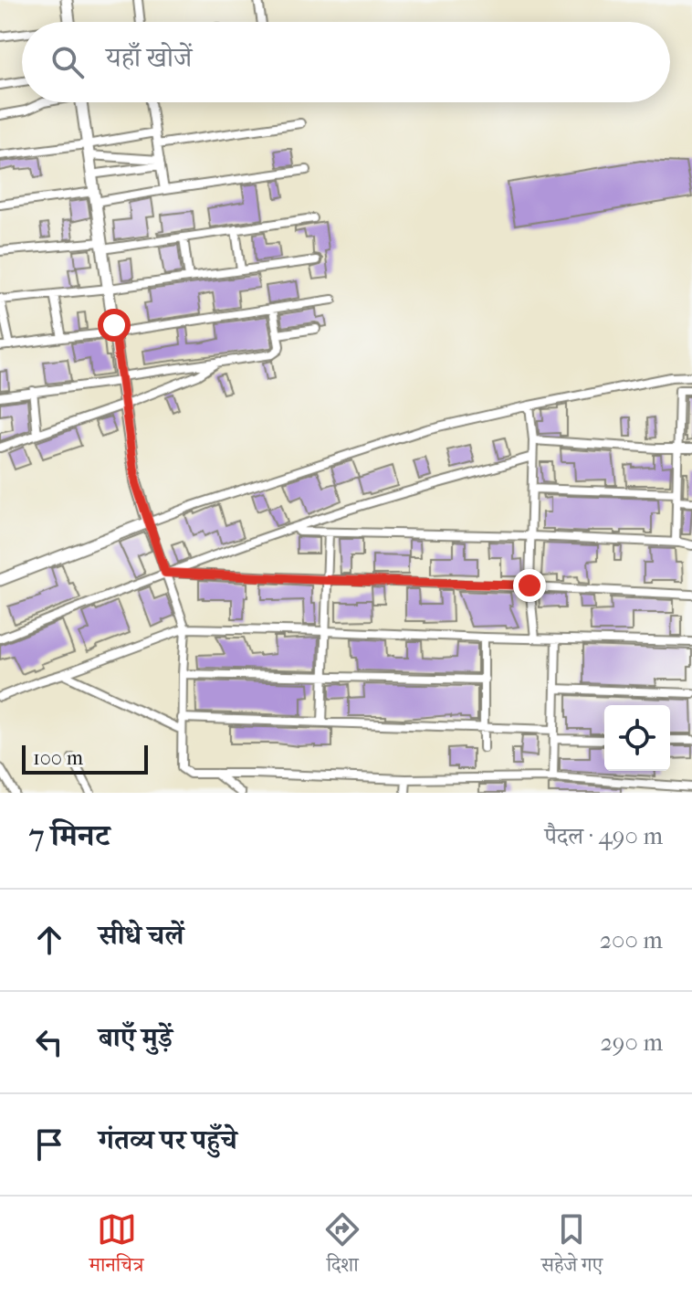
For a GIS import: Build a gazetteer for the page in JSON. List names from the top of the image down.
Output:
{
  "scale_bar": "100 m",
  "page": {
    "search": "यहाँ खोजें",
    "scale": "100 m",
    "heading": ["7 मिनट", "पैदल · 490 m"],
    "list": [
      ["सीधे चलें", "200 m"],
      ["बाएँ मुड़ें", "290 m"],
      "गंतव्य पर पहुँचे"
    ],
    "nav": ["मानचित्र", "दिशा", "सहेजे गए"]
  }
}
